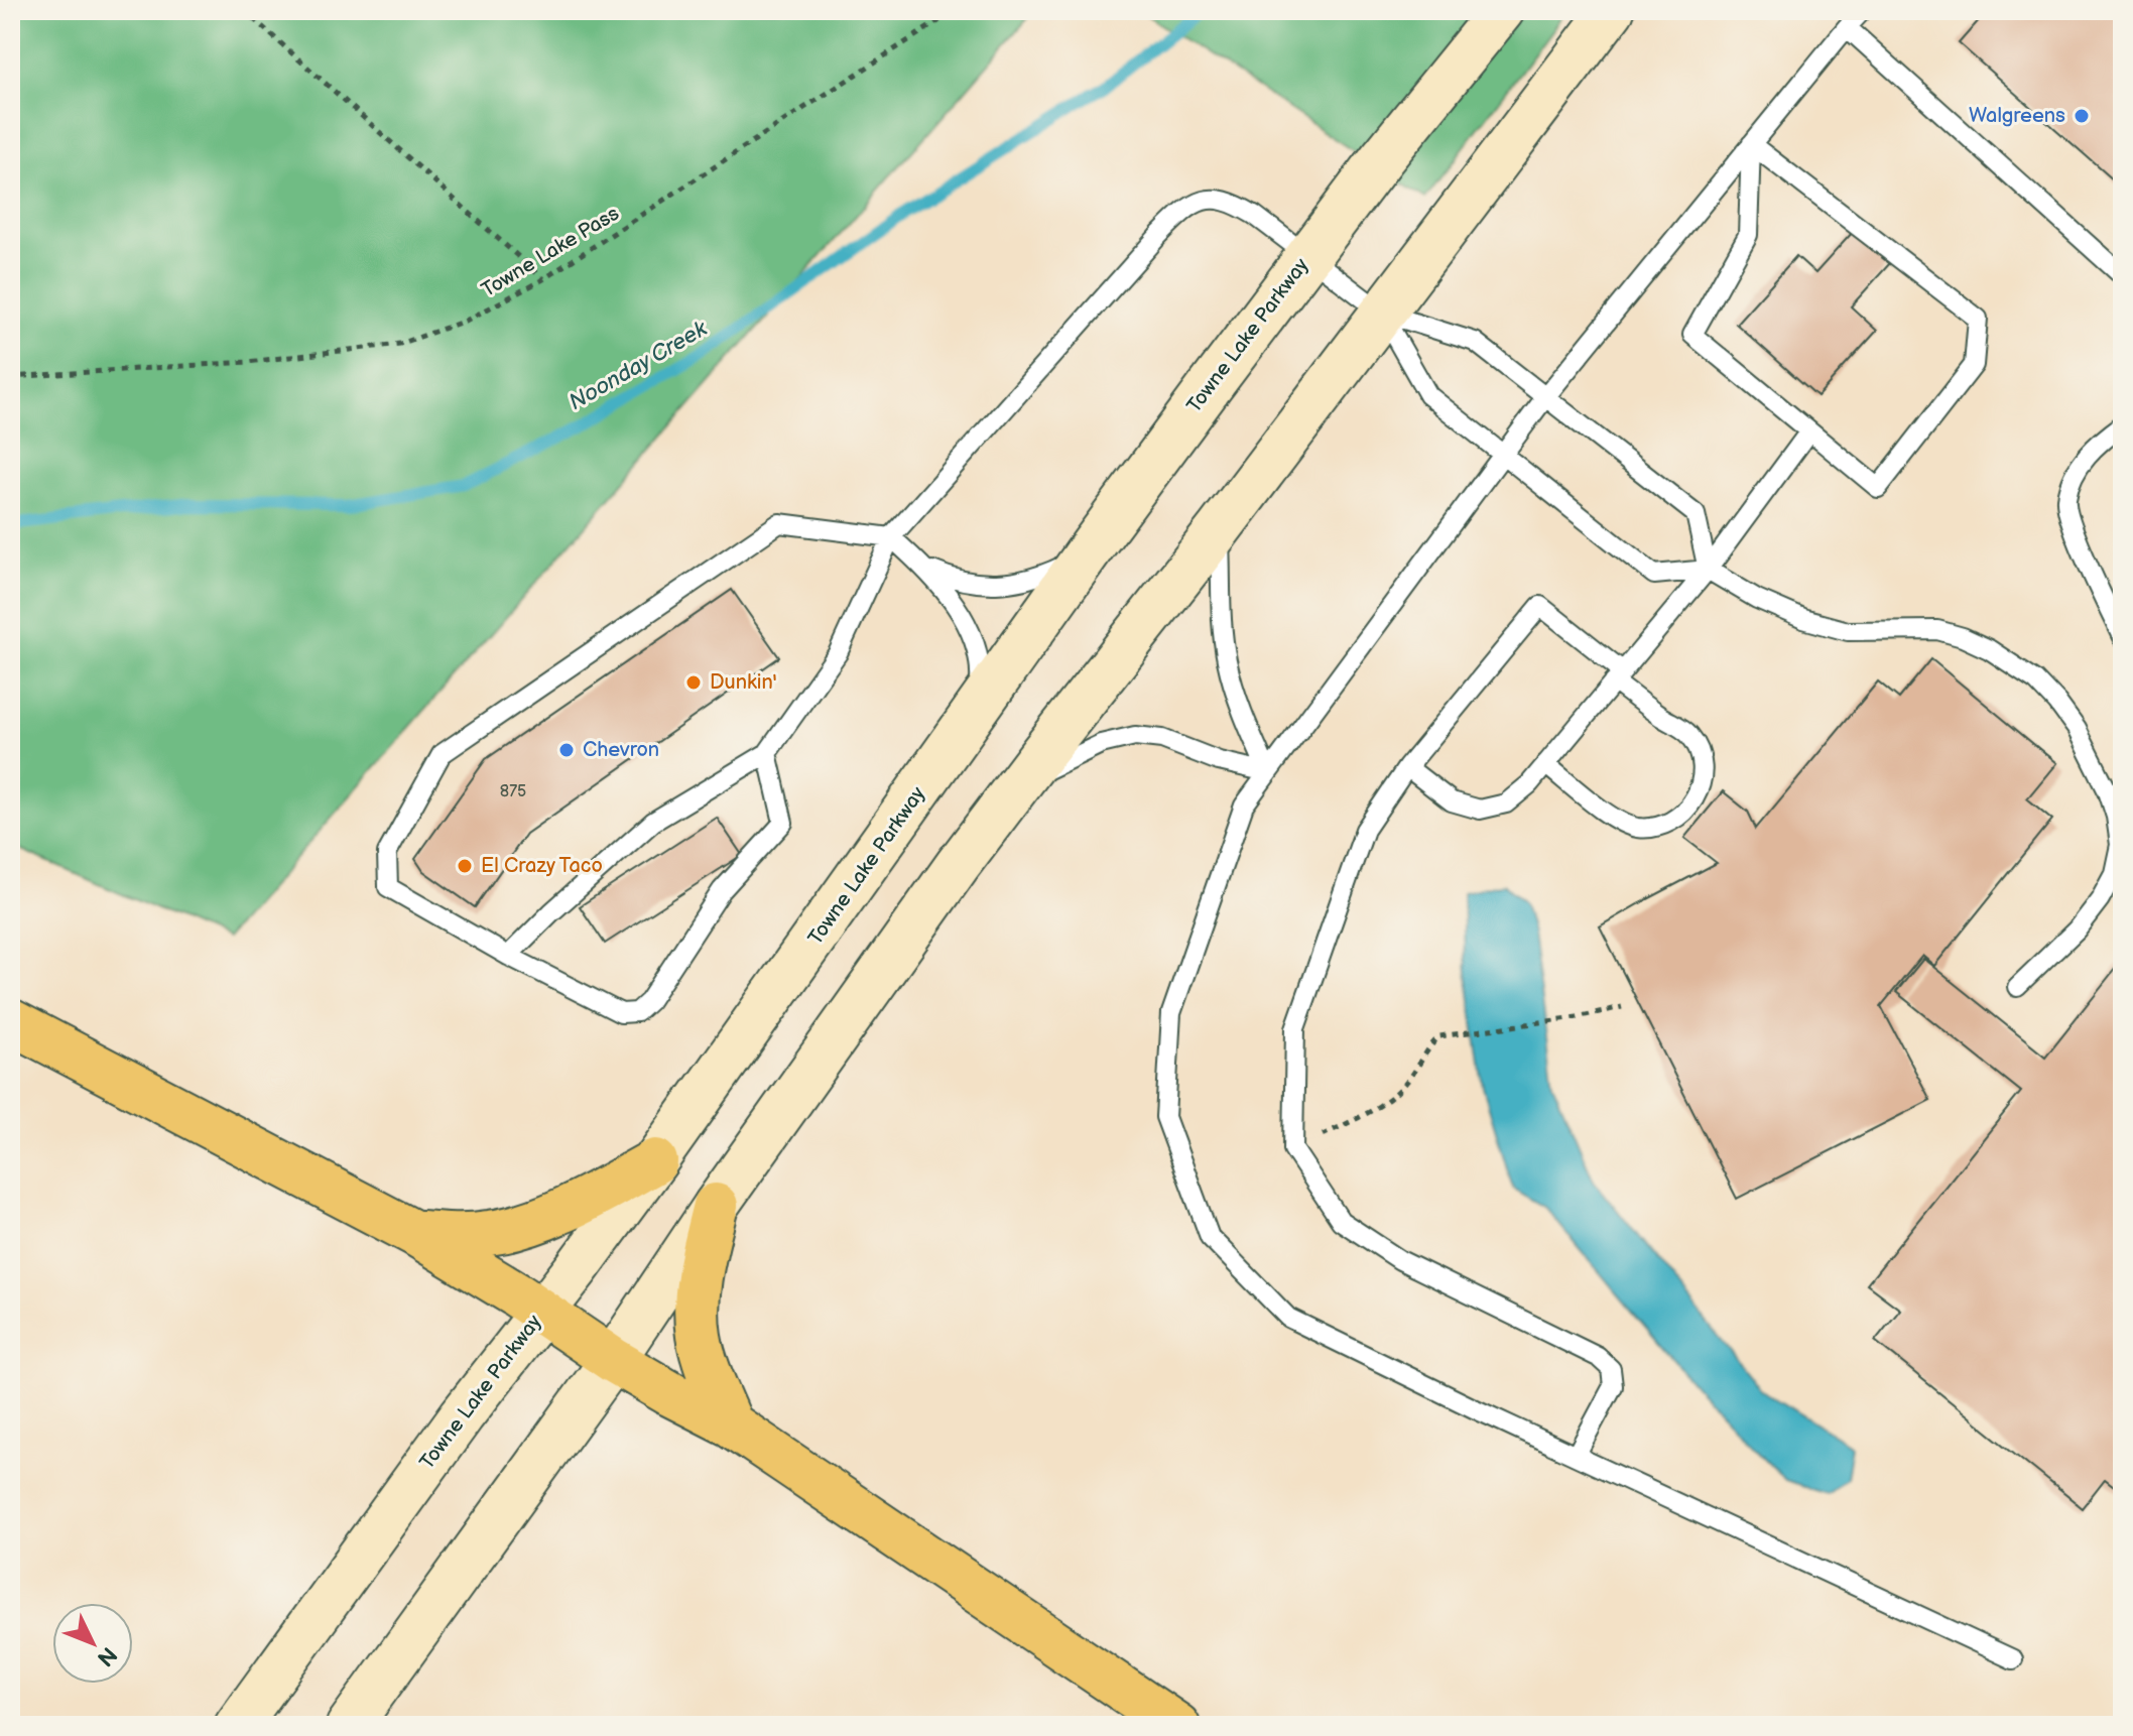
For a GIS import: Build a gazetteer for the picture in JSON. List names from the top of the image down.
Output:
{
  "streets": {
    "main road": ["Towne Lake Parkway"],
    "path": ["Towne Lake Pass"]
  },
  "water": ["Noonday Creek"],
  "places": [
    "Walgreens",
    "Dunkin'",
    "Chevron",
    "El Crazy Taco"
  ],
  "house_numbers": ["875"],
  "north": "bottom right"
}
